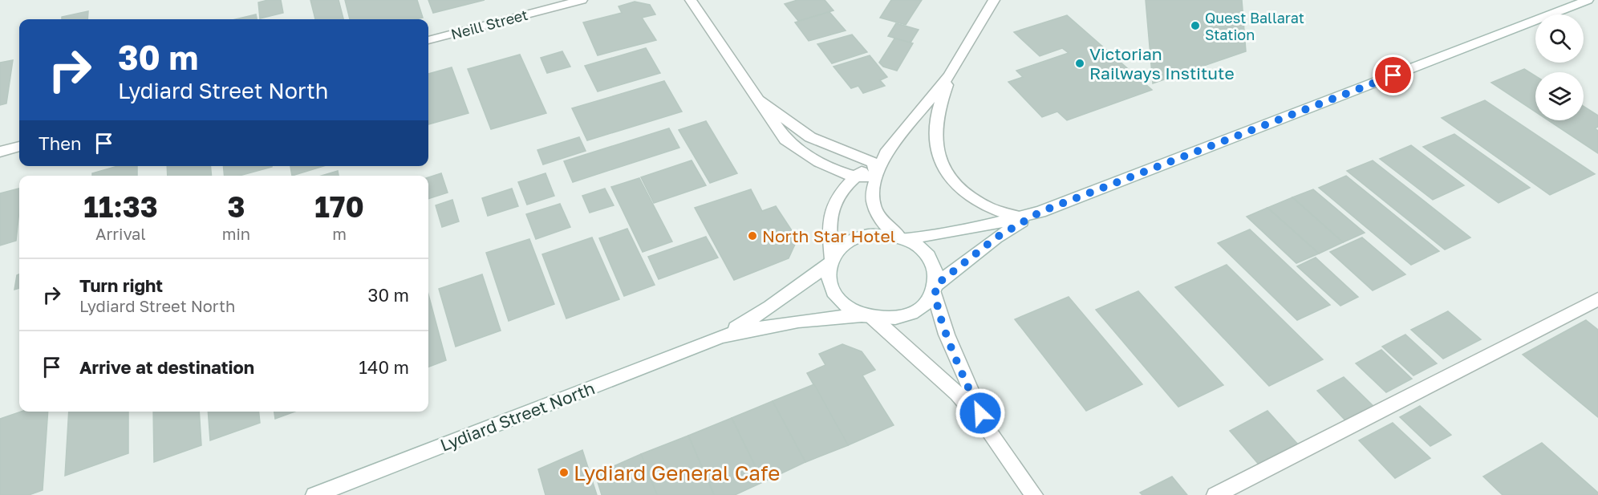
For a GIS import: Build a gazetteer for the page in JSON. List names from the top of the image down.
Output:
{
  "streets": {
    "street": ["Neill Street", "Lydiard Street North"]
  },
  "places": [
    "Quest Ballarat Station",
    "Victorian Railways Institute",
    "North Star Hotel",
    "Lydiard General Cafe"
  ],
  "page": {
    "turn": ["30 m", "Lydiard Street North"],
    "then": "Then",
    "eta": [
      "11:33",
      "Arrival",
      "3",
      "min",
      "170",
      "m"
    ],
    "list": [
      {
        "name": "Turn right",
        "note": "Lydiard Street North",
        "value": "30 m"
      },
      {
        "name": "Arrive at destination",
        "value": "140 m"
      }
    ]
  }
}
